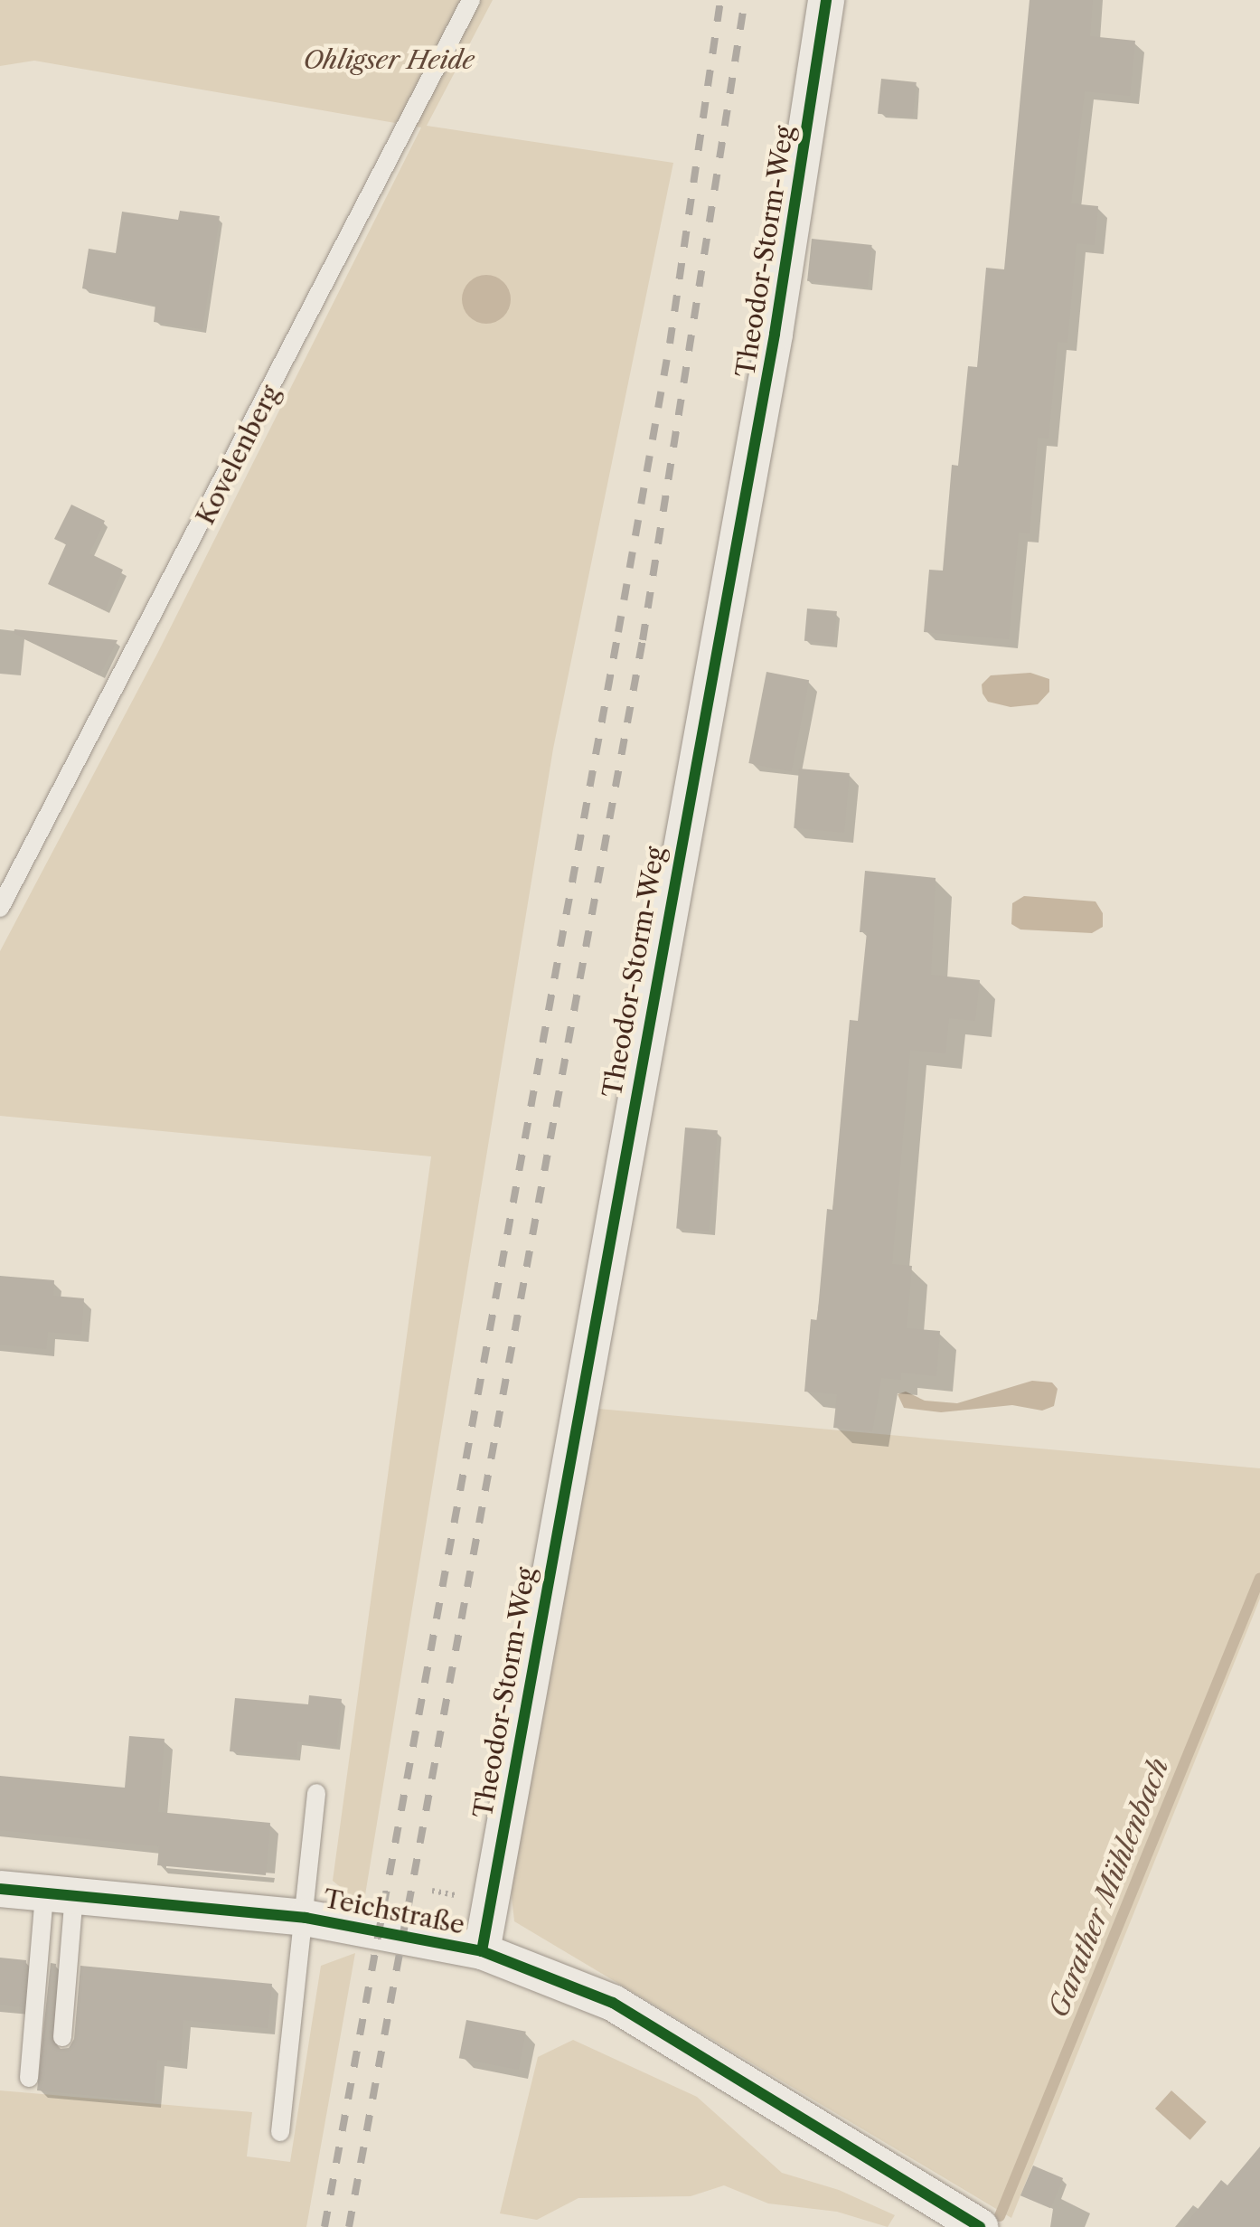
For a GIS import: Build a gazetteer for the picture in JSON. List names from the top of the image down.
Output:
{
  "streets": {
    "street": ["Theodor-Storm-Weg", "Teichstraße"],
    "lane": ["Kovelenberg"]
  },
  "crossings": [
    ["Theodor-Storm-Weg", "Teichstraße"]
  ],
  "water": ["Garather Mühlenbach"],
  "parks": ["Ohligser Heide"]
}
